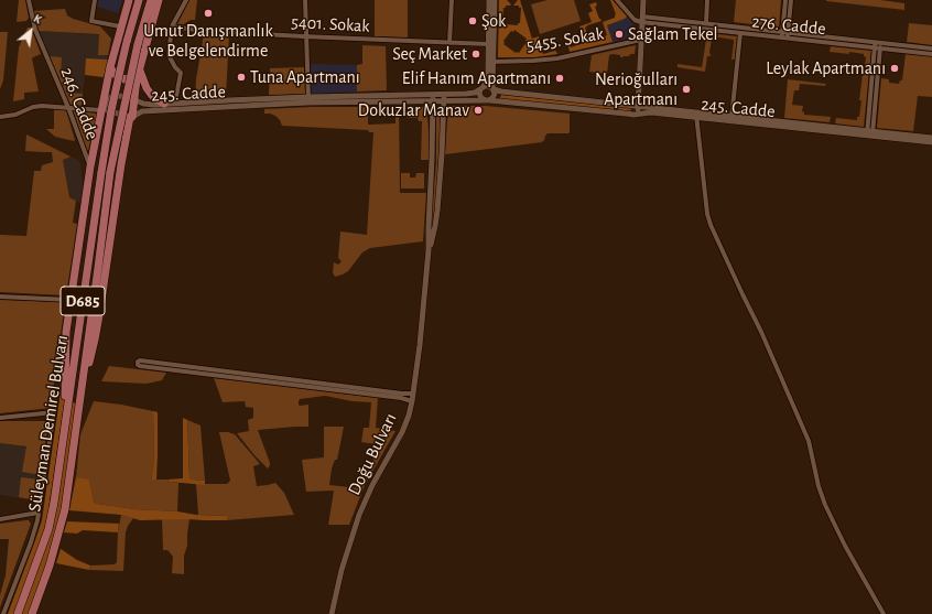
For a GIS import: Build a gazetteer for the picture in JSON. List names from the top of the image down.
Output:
{
  "streets": {
    "highway": ["D685", "Süleyman Demirel Bulvarı"],
    "street": [
      "5401. Sokak",
      "276. Cadde",
      "5455. Sokak",
      "245. Cadde",
      "246. Cadde",
      "Doğu Bulvarı"
    ]
  },
  "crossings": [
    ["245. Cadde", "Doğu Bulvarı"]
  ],
  "places": [
    "Umut Danışmanlık ve Belgelendirme",
    "Şok",
    "Sağlam Tekel",
    "Seç Market",
    "Leylak Apartmanı",
    "Tuna Apartmanı",
    "Elif Hanım Apartmanı",
    "Nerioğulları Apartmanı",
    "Dokuzlar Manav"
  ],
  "north": "top right"
}
